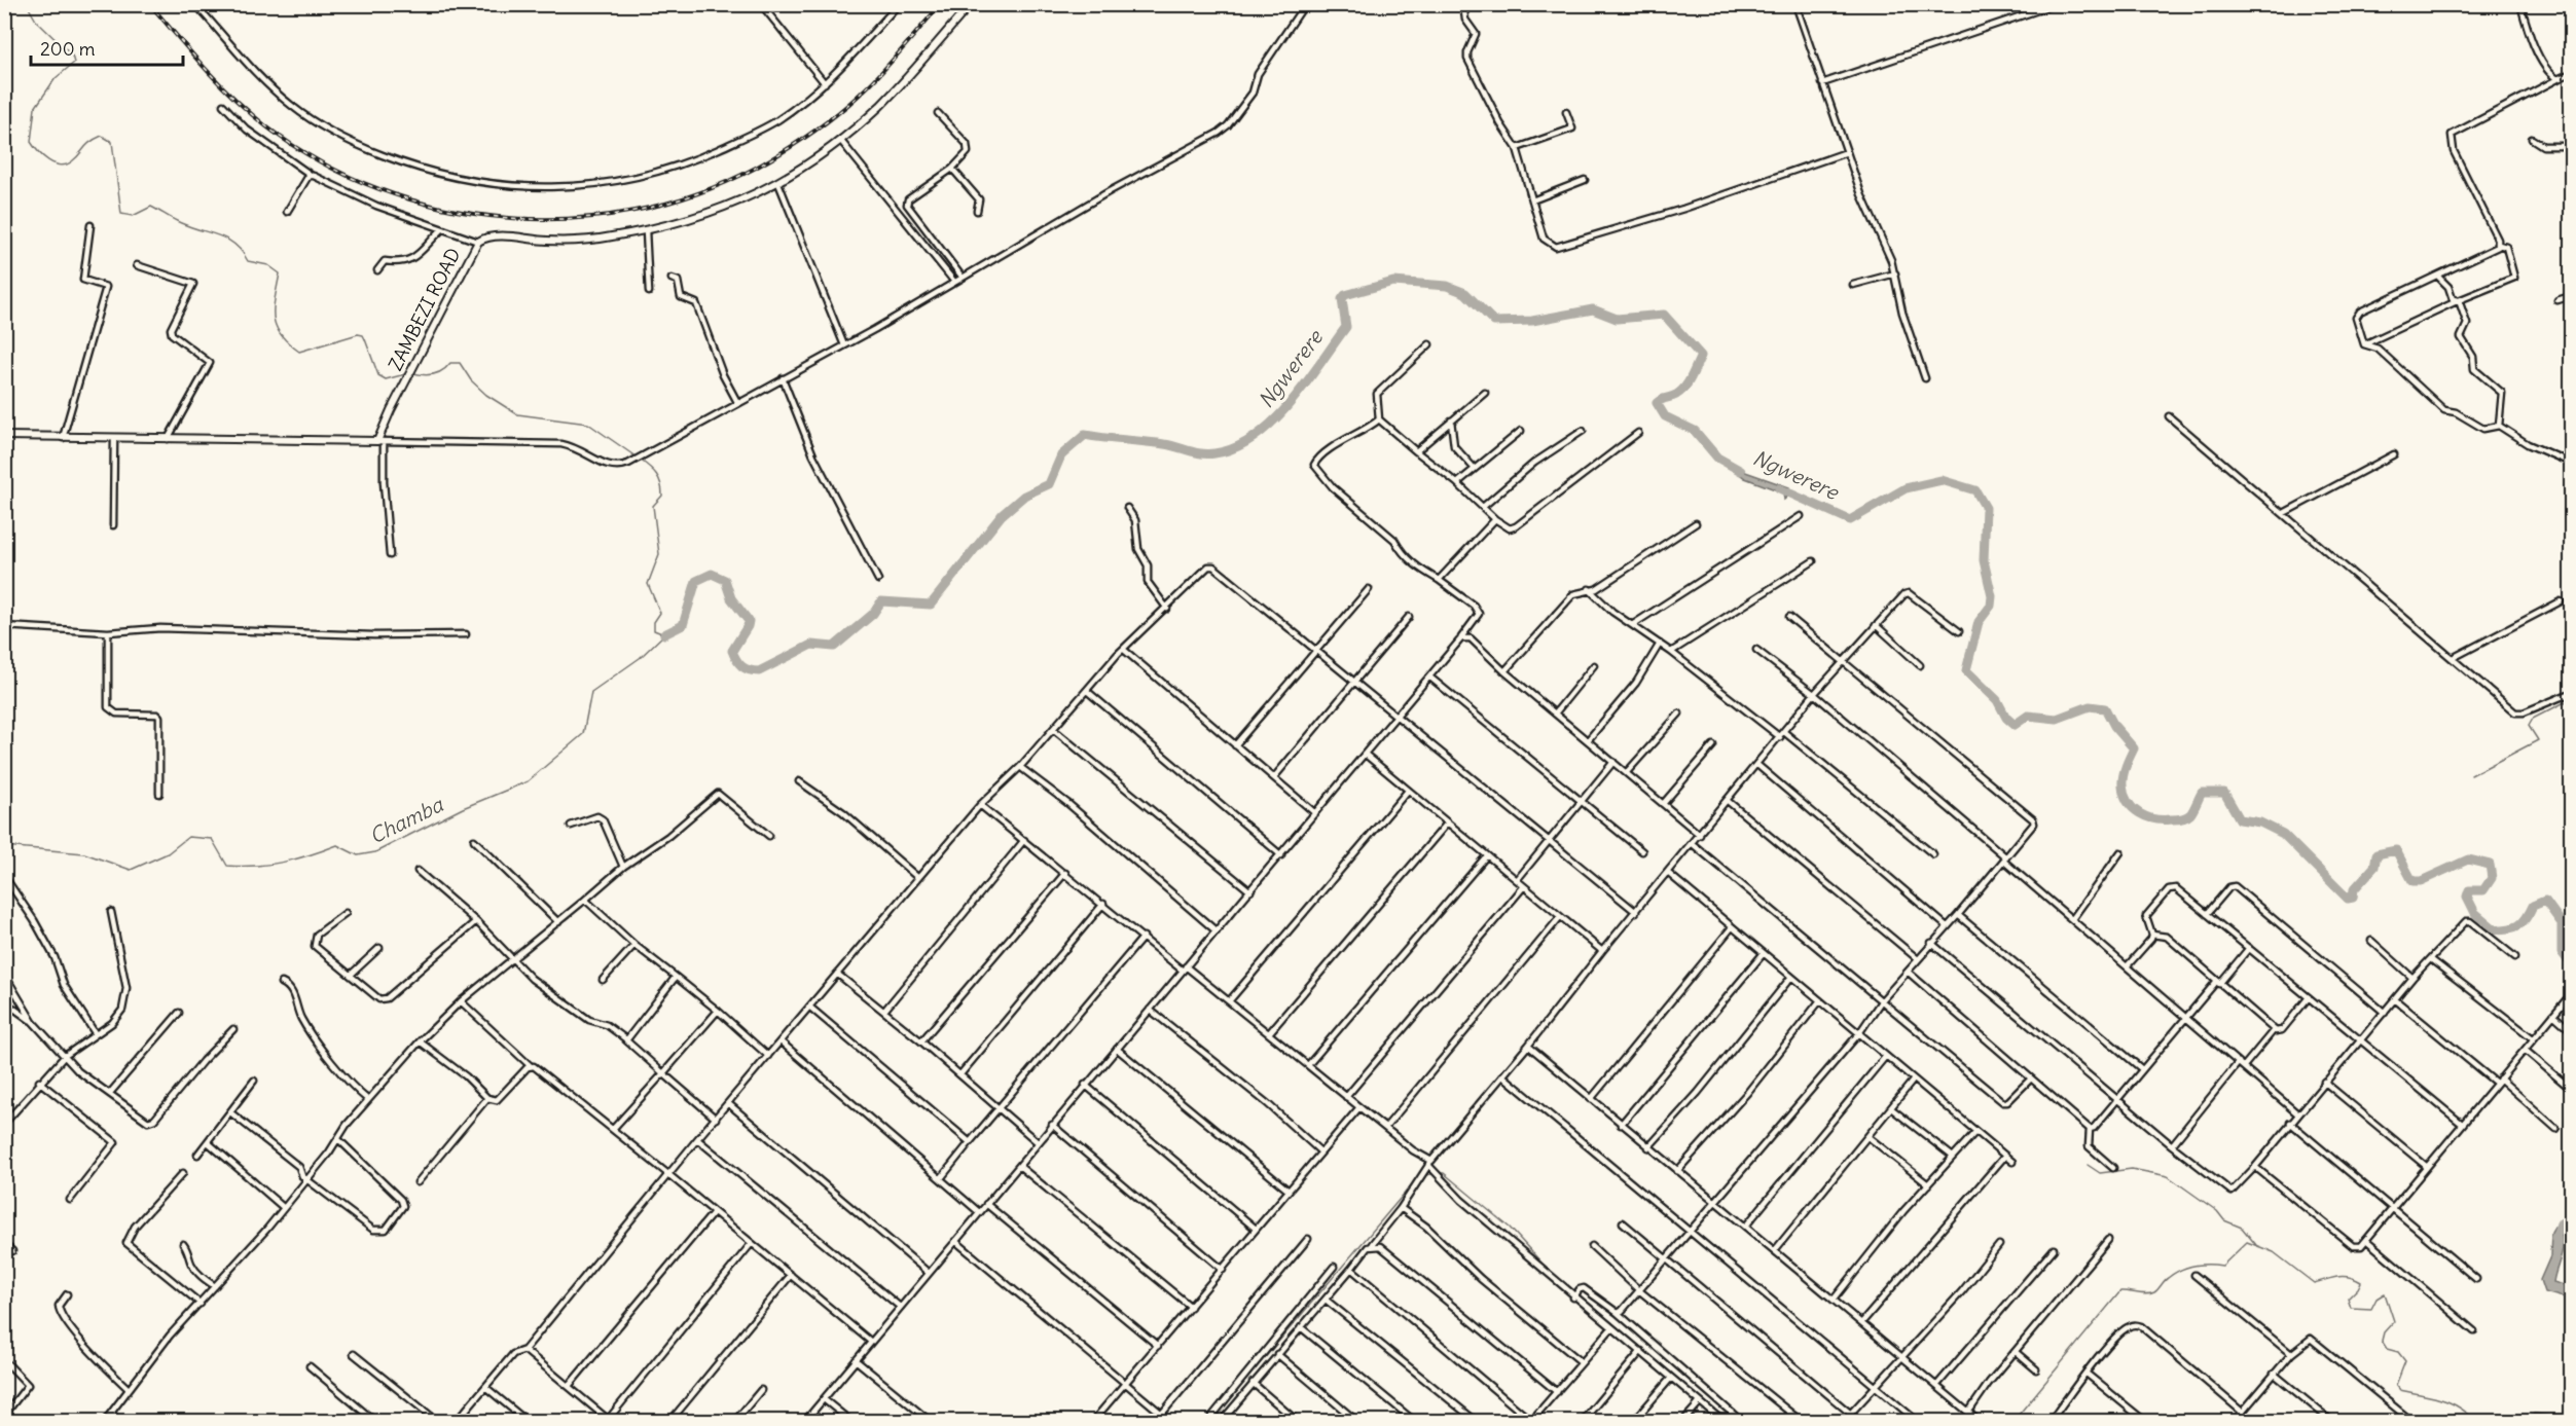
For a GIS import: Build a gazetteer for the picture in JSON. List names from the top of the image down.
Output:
{
  "streets": {
    "main road": ["ZAMBEZI ROAD"]
  },
  "water": ["Ngwerere", "Chamba"],
  "scale_bar": "200 m"
}
